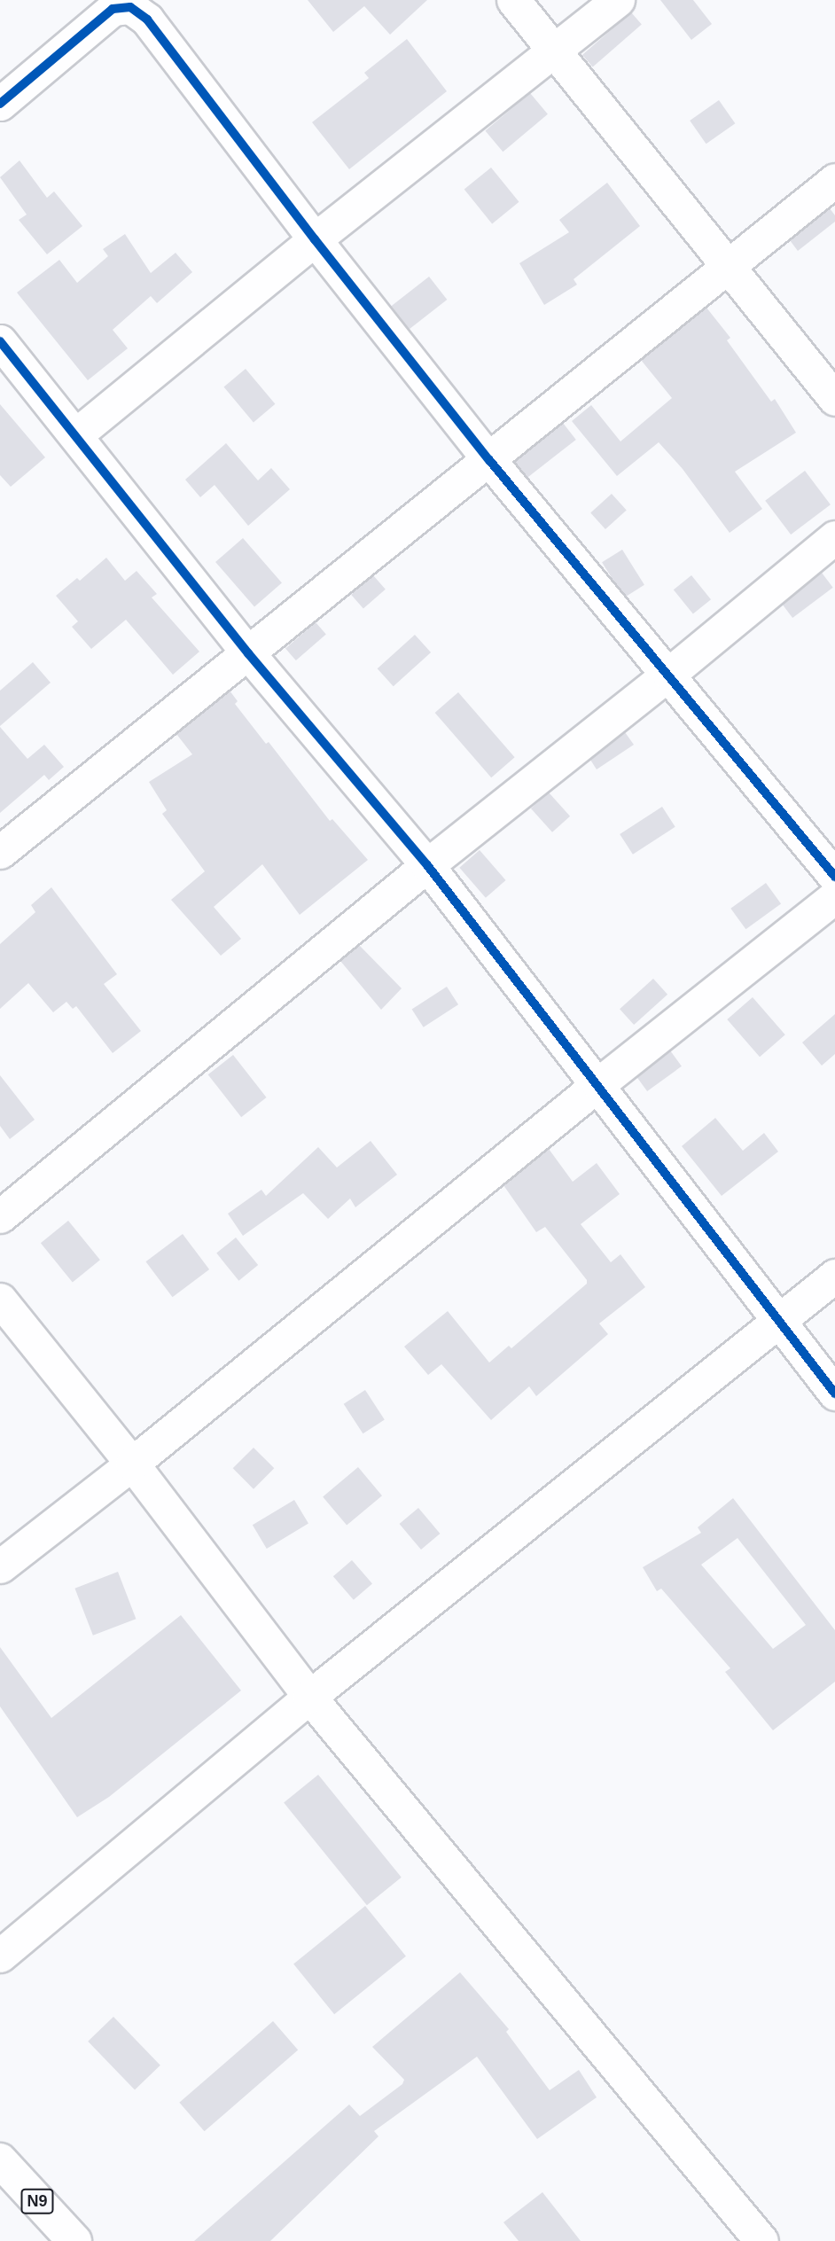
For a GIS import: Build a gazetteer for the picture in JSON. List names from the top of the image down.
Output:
{
  "streets": {
    "main road": ["N9"]
  }
}
